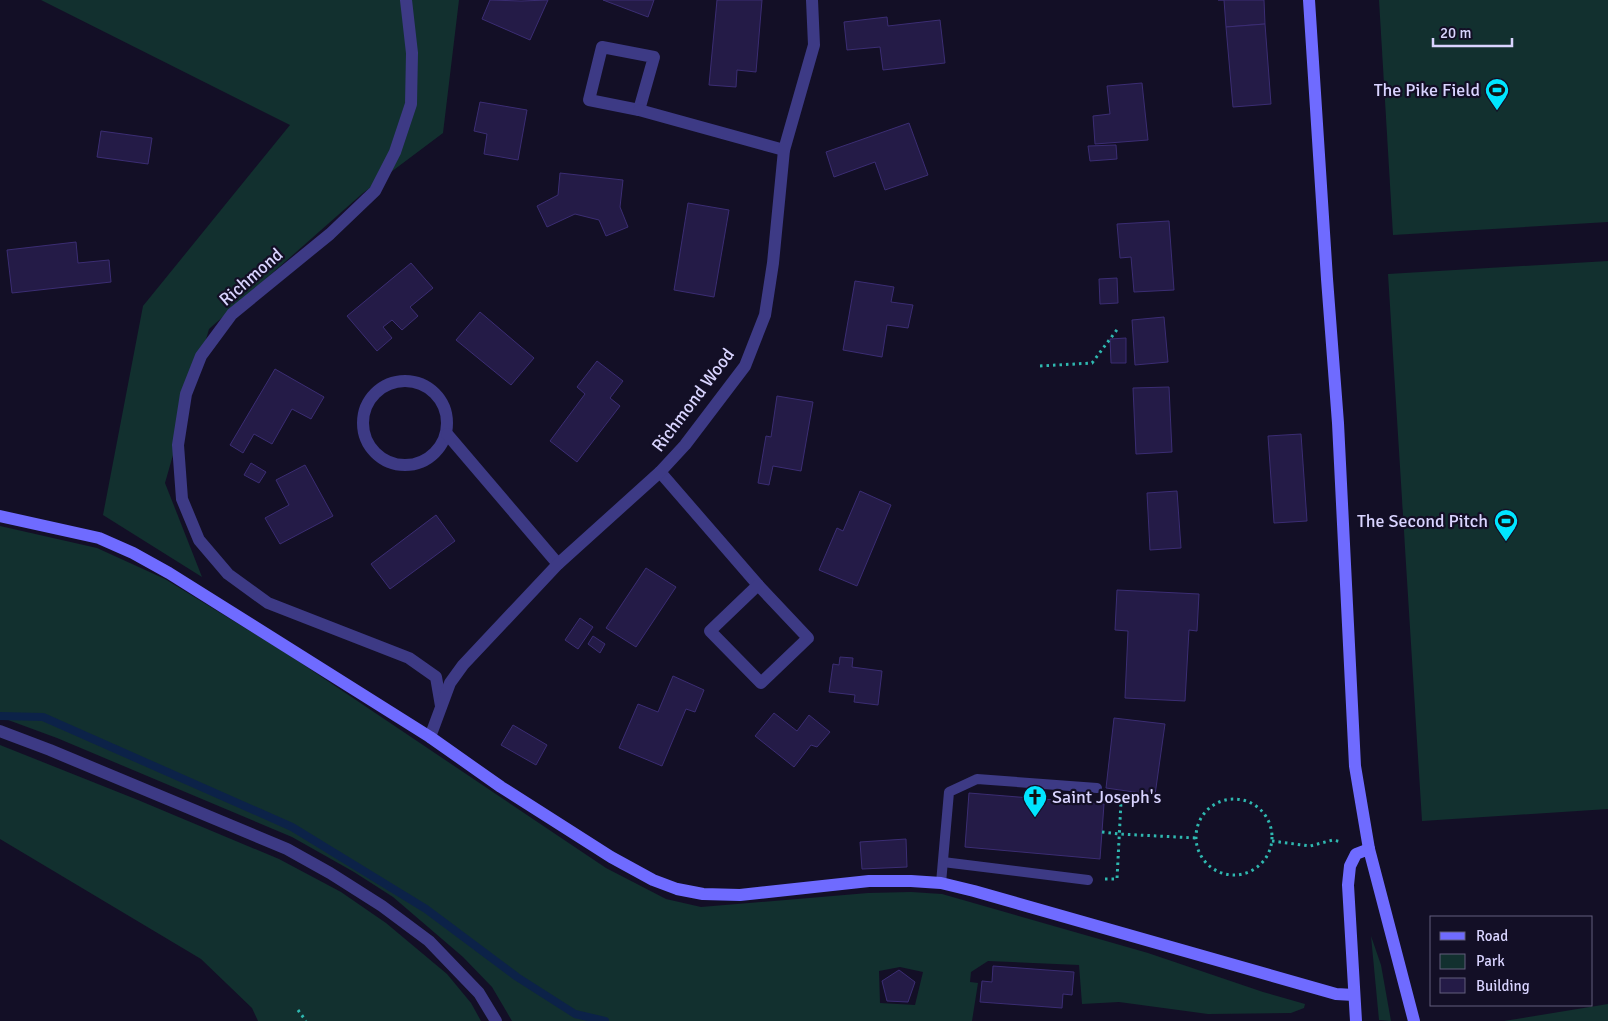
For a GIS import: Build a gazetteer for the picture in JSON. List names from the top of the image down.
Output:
{
  "streets": {
    "street": ["Richmond", "Richmond Wood"]
  },
  "crossings": [
    ["Richmond", "Richmond Wood"]
  ],
  "places": {
    "sports": ["The Pike Field", "The Second Pitch"],
    "church": ["Saint Joseph's"]
  },
  "legend": ["Road", "Park", "Building"],
  "scale_bar": "20 m"
}
